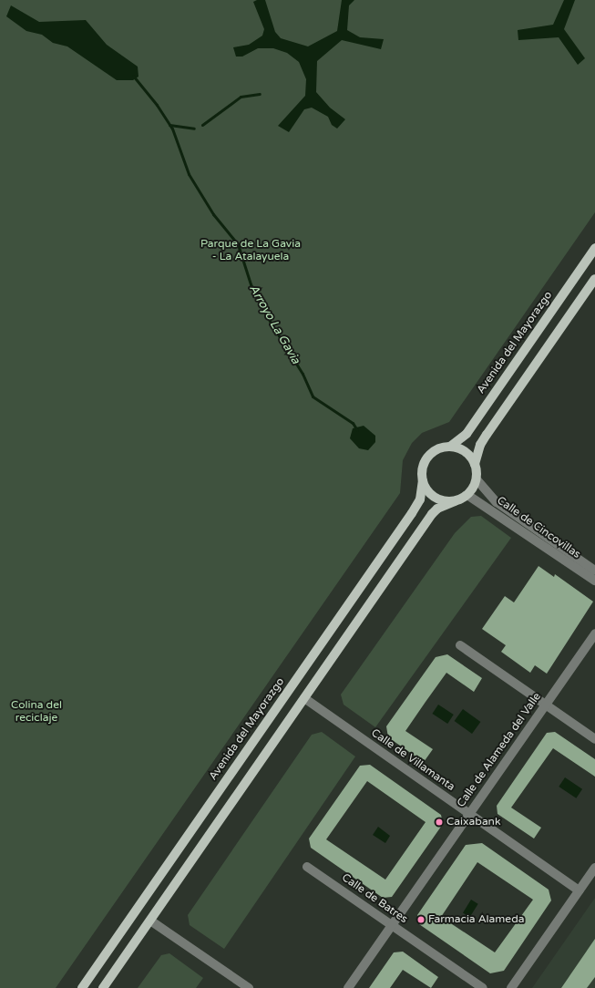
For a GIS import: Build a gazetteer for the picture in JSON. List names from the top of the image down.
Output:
{
  "streets": {
    "main road": ["Avenida del Mayorazgo"],
    "street": [
      "Calle de Cincovillas",
      "Calle de Alameda del Valle",
      "Calle de Villamanta",
      "Calle de Batres"
    ]
  },
  "crossings": [
    ["Avenida del Mayorazgo", "Calle de Cincovillas"],
    ["Calle de Alameda del Valle", "Calle de Villamanta"],
    ["Calle de Alameda del Valle", "Calle de Batres"]
  ],
  "water": ["Arroyo La Gavia"],
  "parks": ["Parque de La Gavia - La Atalayuela", "Colina del reciclaje"],
  "places": ["Caixabank", "Farmacia Alameda"]
}
